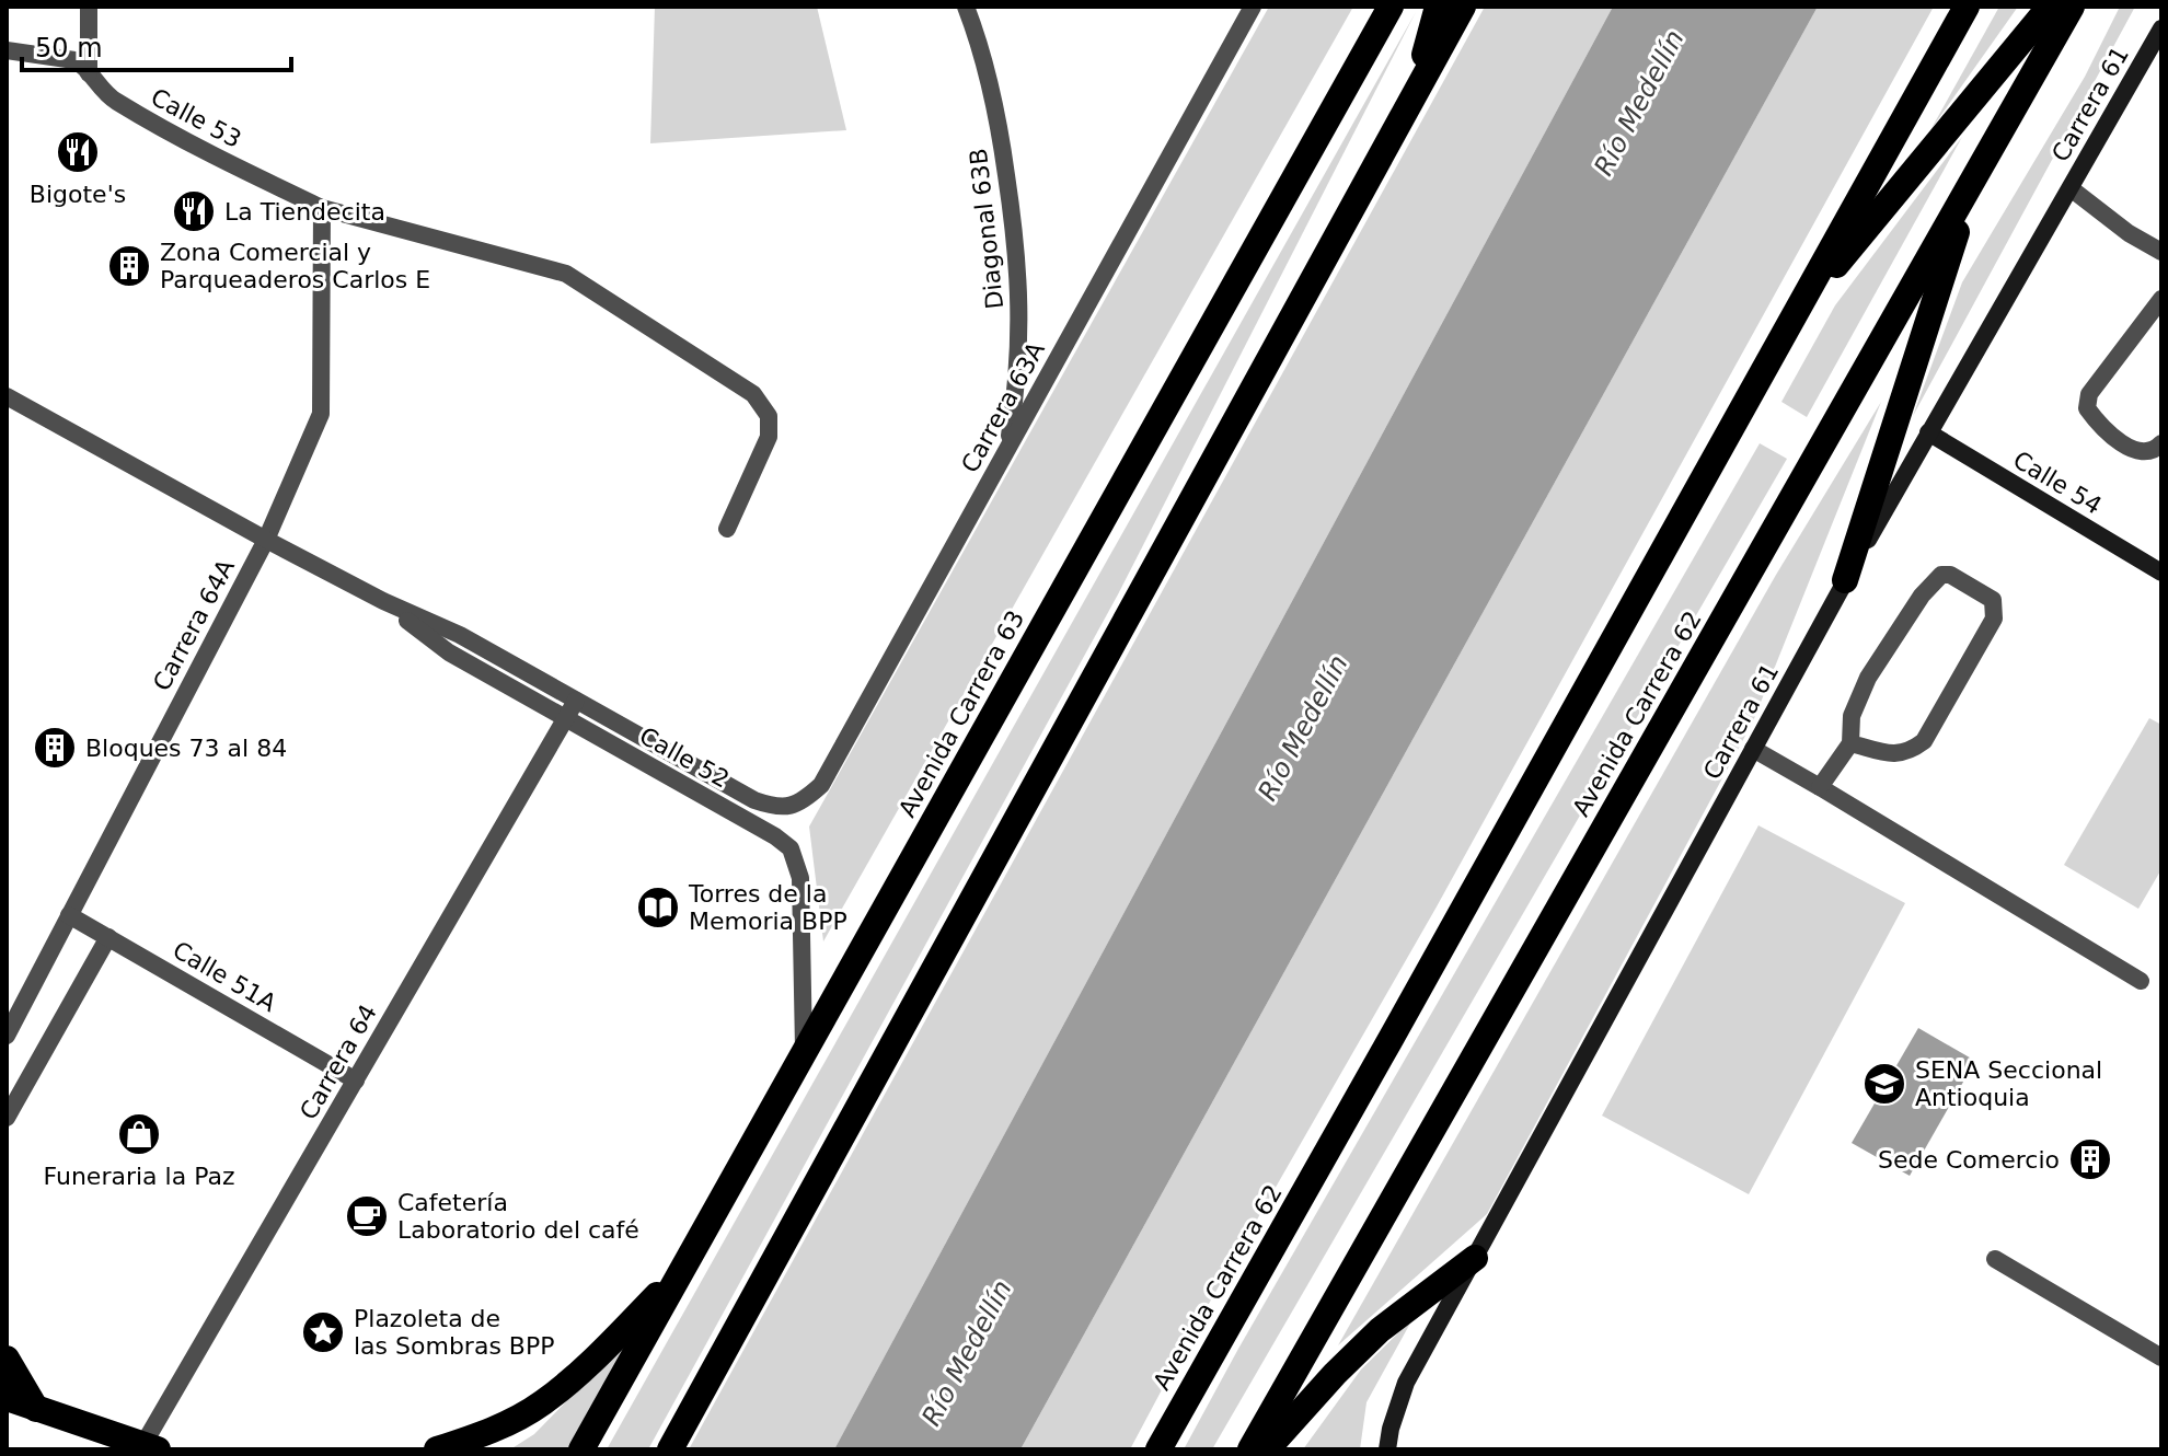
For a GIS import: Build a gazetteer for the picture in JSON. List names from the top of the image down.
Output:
{
  "streets": {
    "highway": ["Avenida Carrera 63", "Avenida Carrera 62"],
    "street": [
      "Carrera 61",
      "Calle 53",
      "Diagonal 63B",
      "Carrera 63A",
      "Calle 54",
      "Carrera 64A",
      "Calle 52",
      "Calle 51A",
      "Carrera 64"
    ]
  },
  "crossings": [
    ["Carrera 61", "Calle 54"],
    ["Calle 53", "Carrera 64A"],
    ["Diagonal 63B", "Carrera 63A"],
    ["Carrera 63A", "Calle 52"],
    ["Carrera 64A", "Calle 52"],
    ["Carrera 64A", "Calle 51A"],
    ["Avenida Carrera 63", "Calle 52"],
    ["Calle 52", "Carrera 64"],
    ["Calle 51A", "Carrera 64"]
  ],
  "water": ["Río Medellín"],
  "places": {
    "restaurant": ["Bigote's", "La Tiendecita"],
    "building": ["Zona Comercial y Parqueaderos Carlos E", "Bloques 73 al 84", "Sede Comercio"],
    "library": ["Torres de la Memoria BPP"],
    "school or university": ["SENA Seccional Antioquia"],
    "shop": ["Funeraria la Paz"],
    "cafe": ["Cafetería Laboratorio del café"],
    "place": ["Plazoleta de las Sombras BPP"]
  },
  "scale_bar": "50 m"
}
